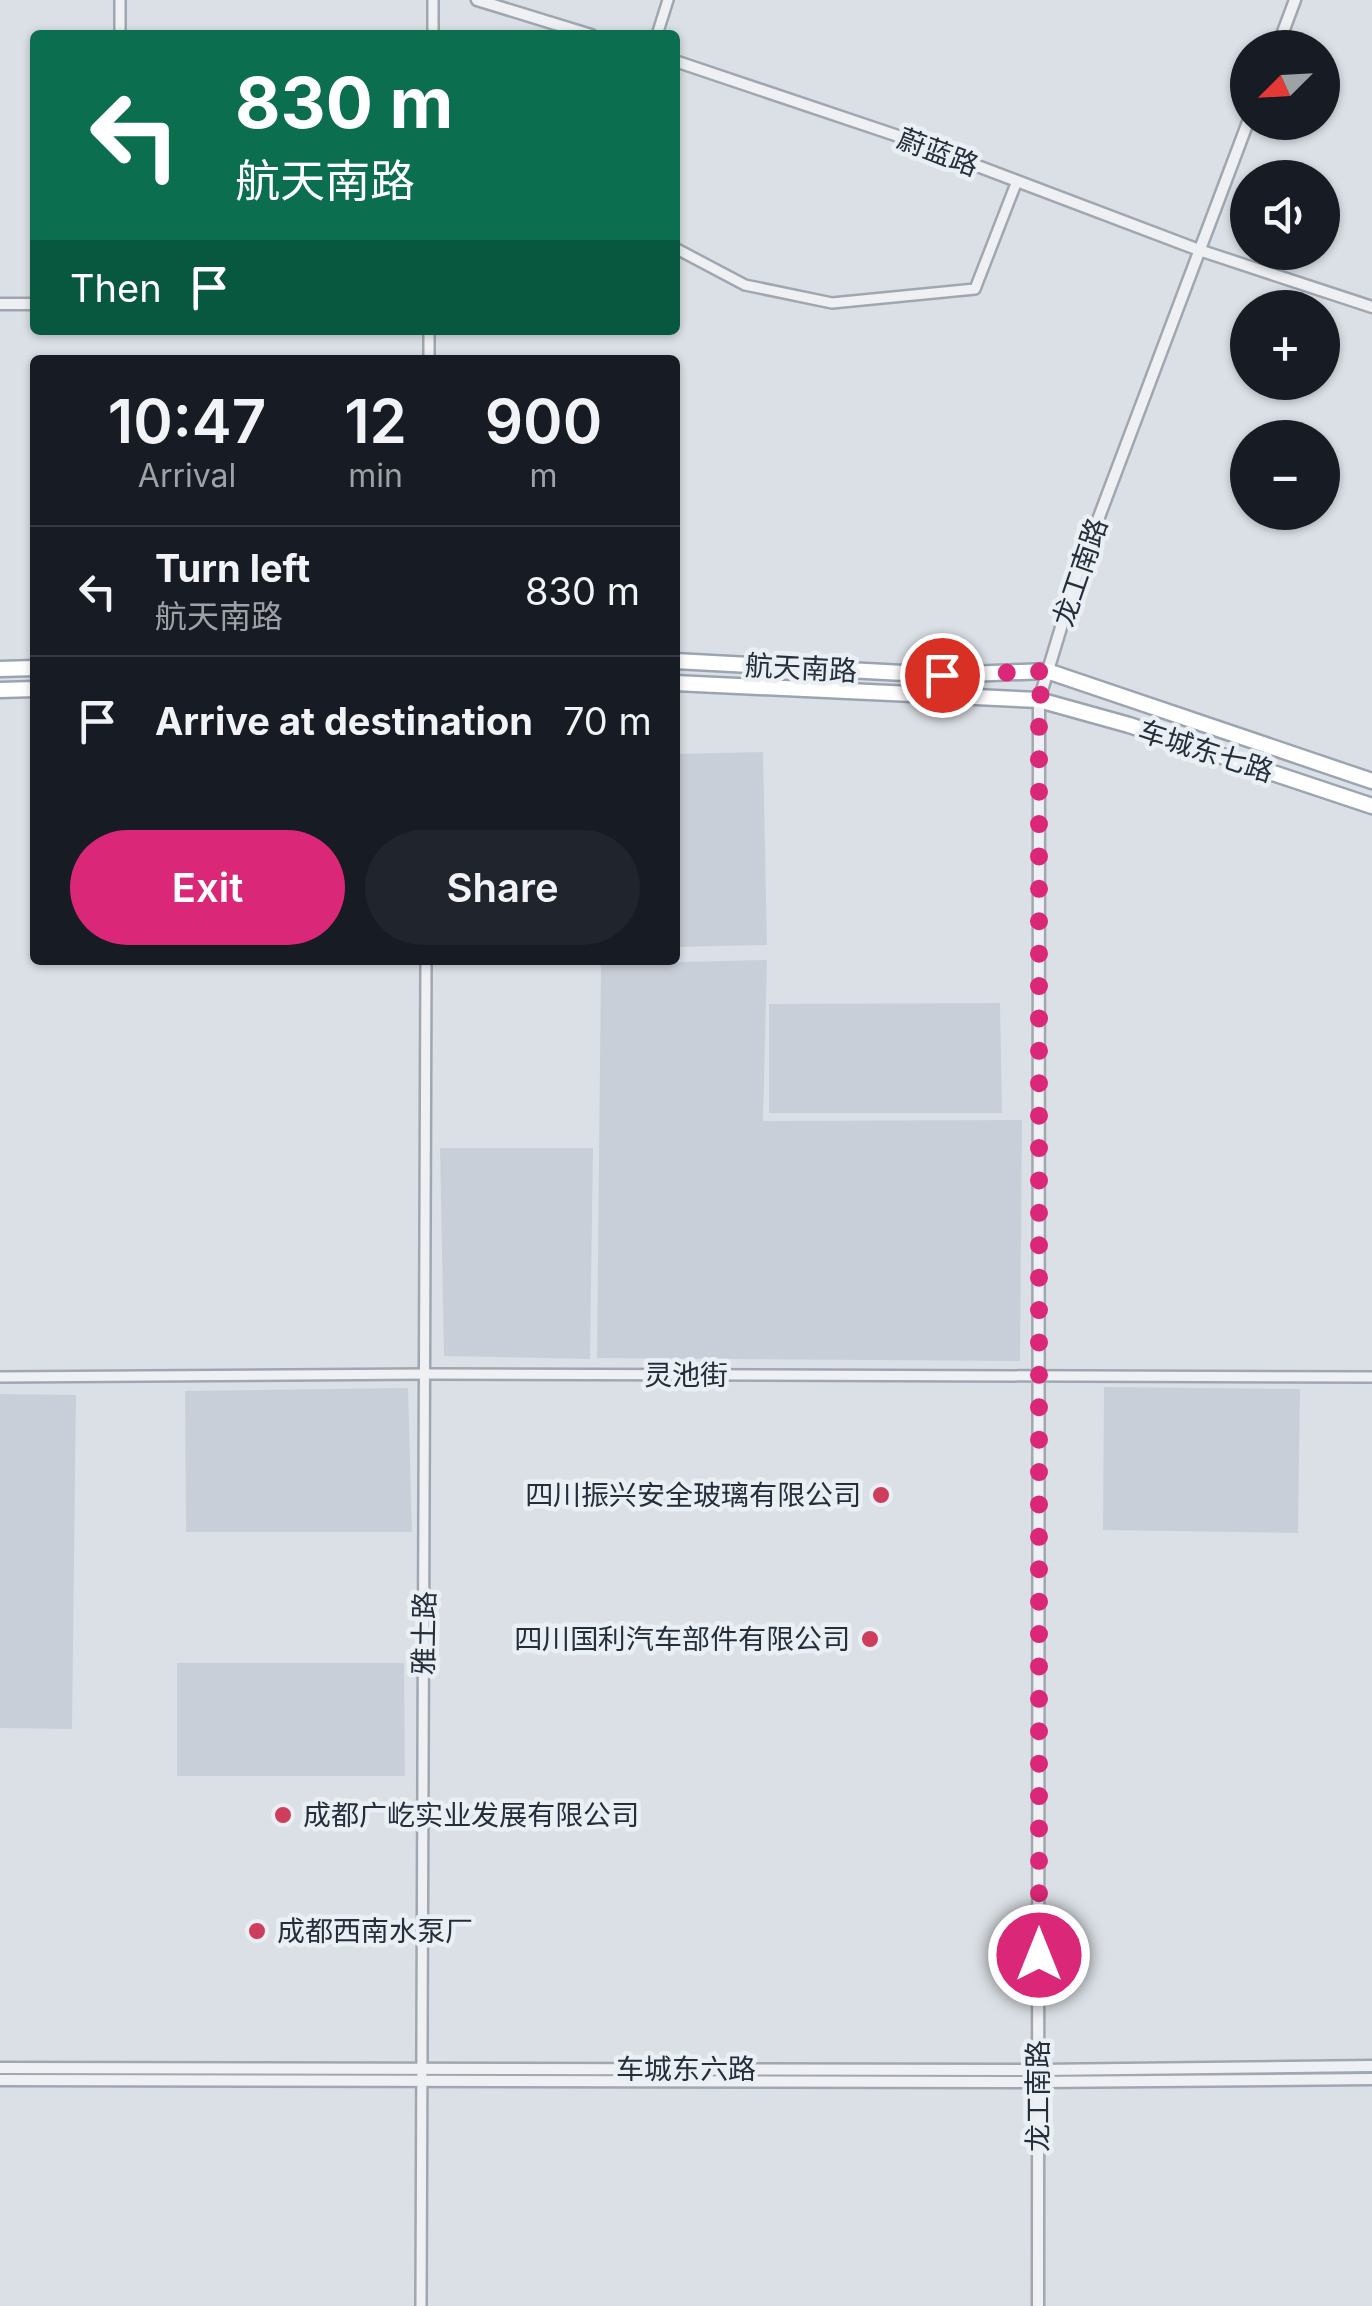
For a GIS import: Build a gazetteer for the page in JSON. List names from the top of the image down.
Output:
{
  "streets": {
    "main road": ["航天南路", "车城东七路"],
    "street": [
      "蔚蓝路",
      "龙工南路",
      "灵池街",
      "雅土路",
      "车城东六路"
    ]
  },
  "crossings": [
    ["蔚蓝路", "龙工南路"],
    ["龙工南路", "航天南路"],
    ["龙工南路", "车城东七路"],
    ["龙工南路", "灵池街"],
    ["龙工南路", "车城东六路"],
    ["航天南路", "车城东七路"],
    ["灵池街", "雅土路"],
    ["雅土路", "车城东六路"]
  ],
  "places": [
    "四川振兴安全玻璃有限公司",
    "四川国利汽车部件有限公司",
    "成都广屹实业发展有限公司",
    "成都西南水泵厂"
  ],
  "north": "bottom left",
  "page": {
    "map_buttons": ["+", "−"],
    "turn": ["830 m", "航天南路"],
    "then": "Then",
    "eta": [
      "10:47",
      "Arrival",
      "12",
      "min",
      "900",
      "m"
    ],
    "list": [
      {
        "name": "Turn left",
        "note": "航天南路",
        "value": "830 m"
      },
      {
        "name": "Arrive at destination",
        "value": "70 m"
      }
    ],
    "buttons": ["Exit", "Share"]
  }
}
